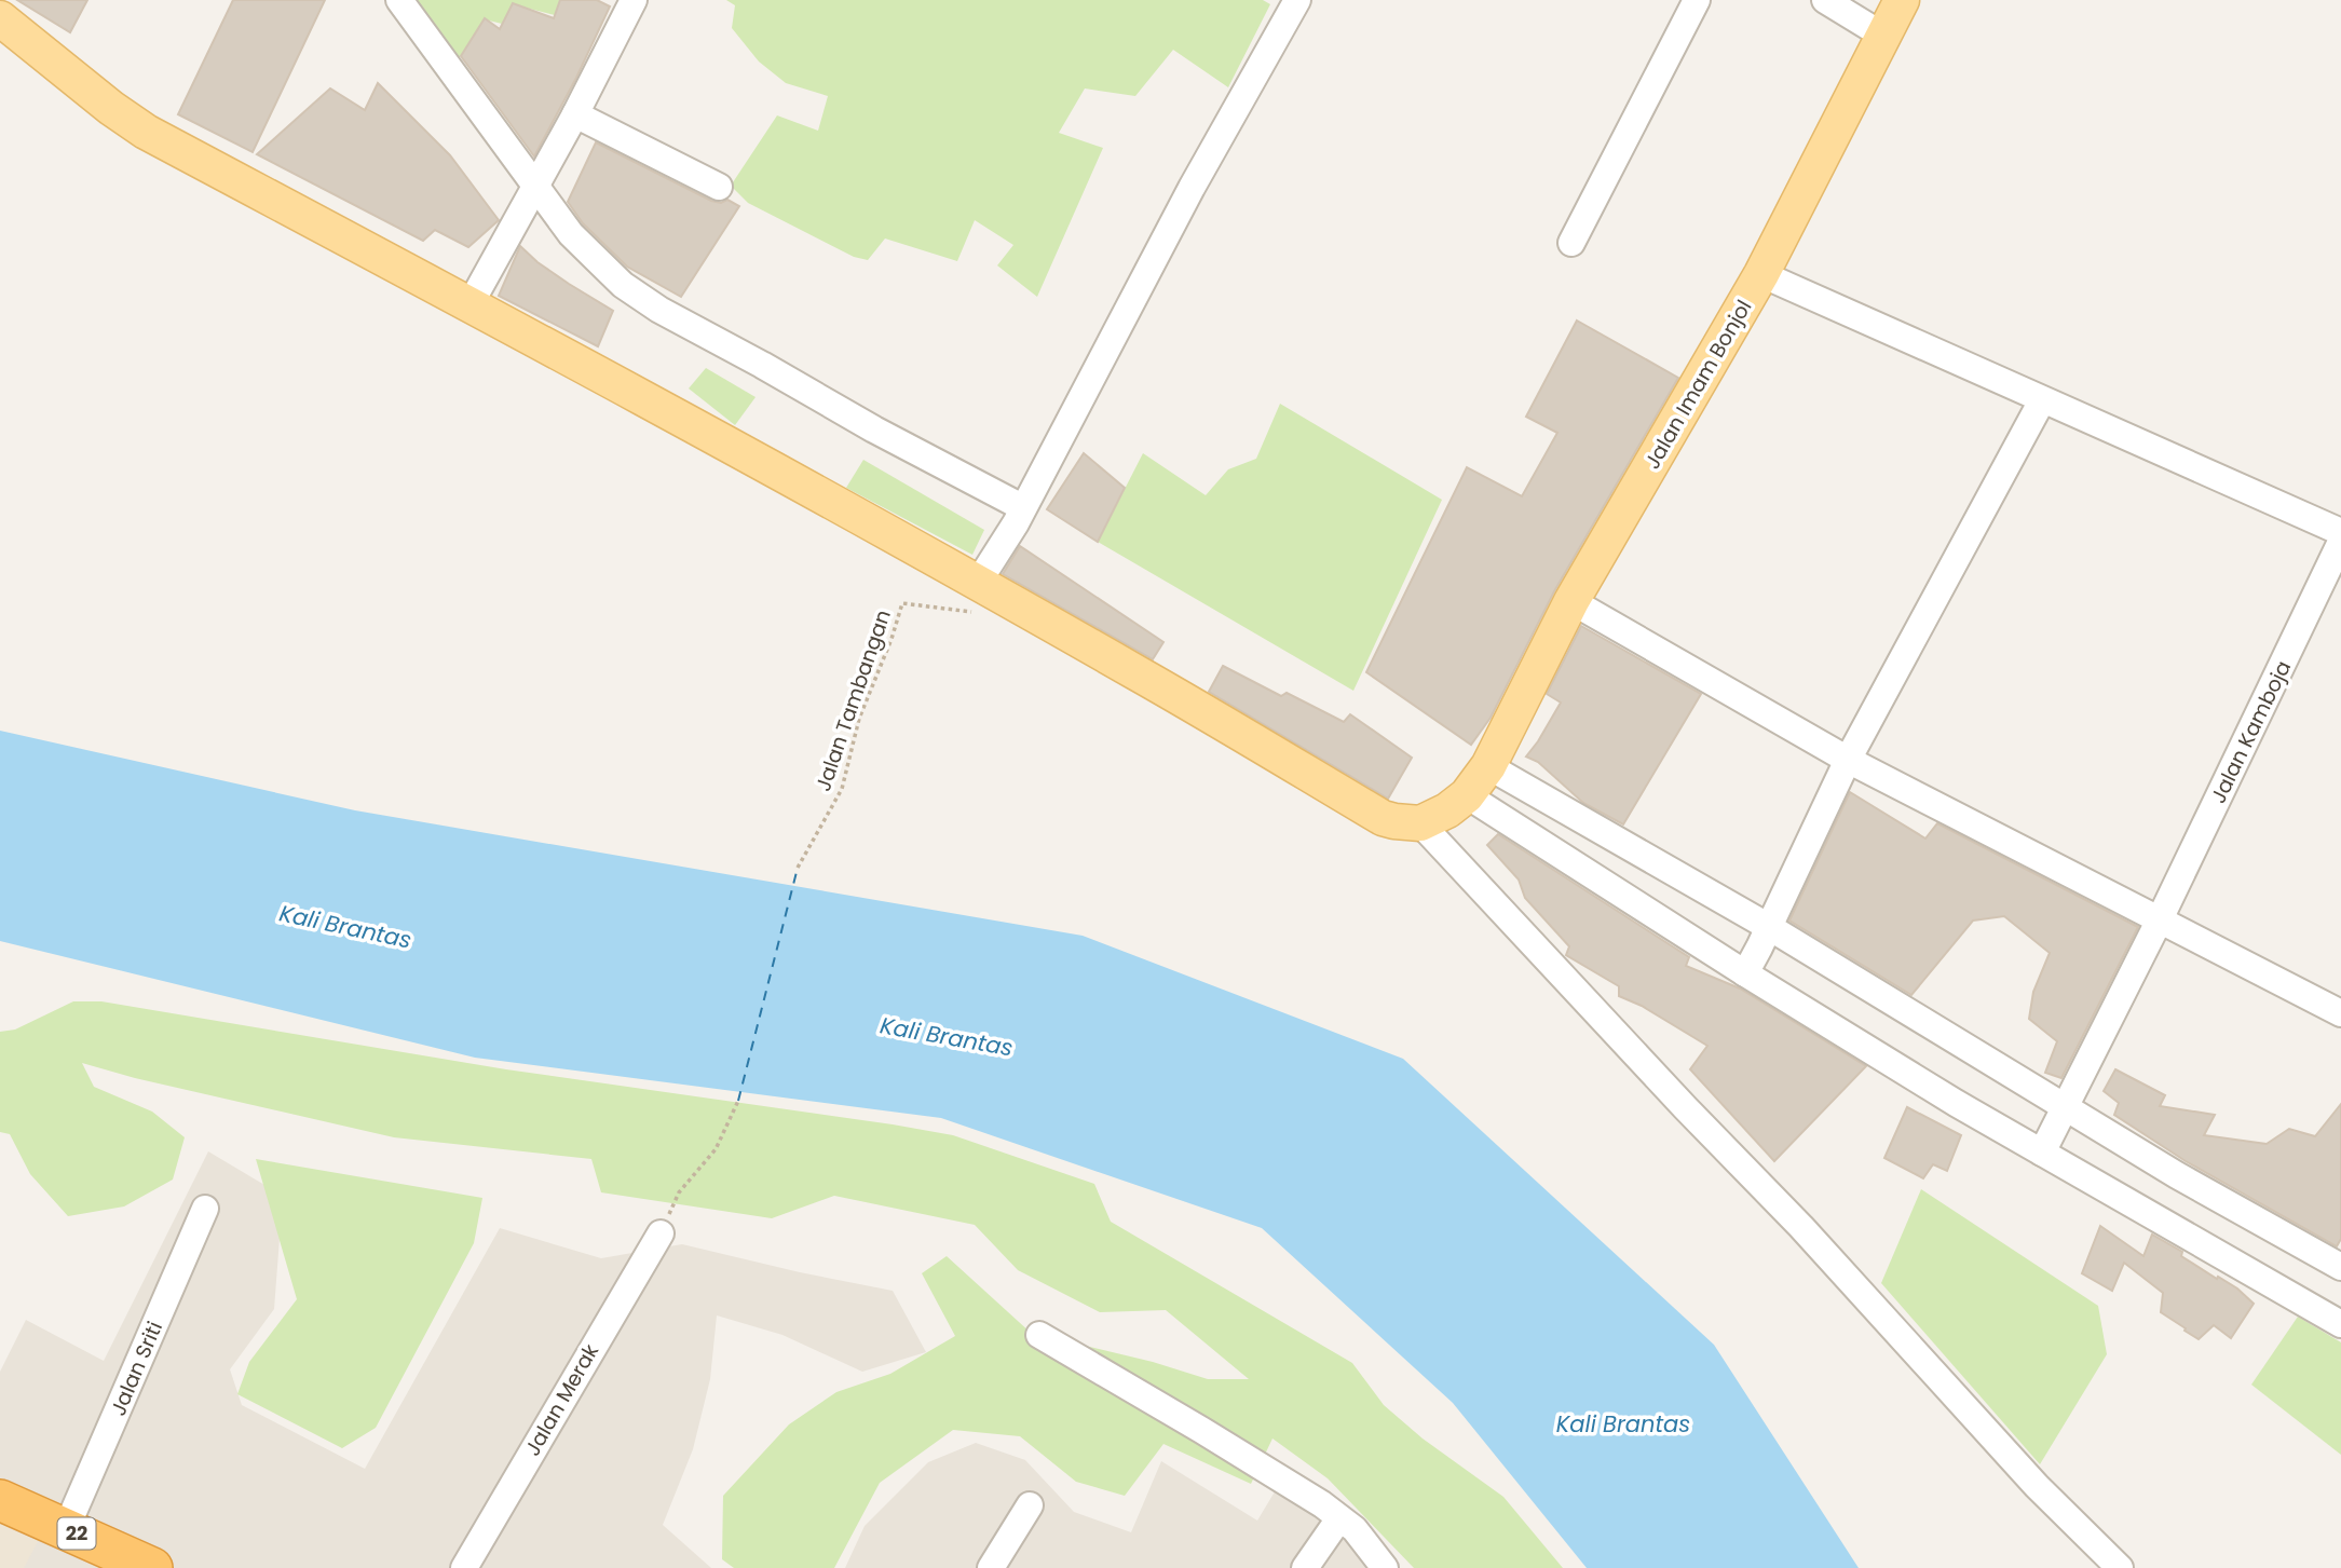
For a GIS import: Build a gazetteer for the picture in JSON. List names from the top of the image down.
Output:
{
  "streets": {
    "highway": ["22"],
    "main road": ["Jalan Imam Bonjol"],
    "street": ["Jalan Kamboja", "Jalan Sriti", "Jalan Merak"],
    "path": ["Jalan Tambangan"]
  },
  "crossings": [
    ["Jalan Sriti", "22"]
  ],
  "water": ["Kali Brantas"]
}
